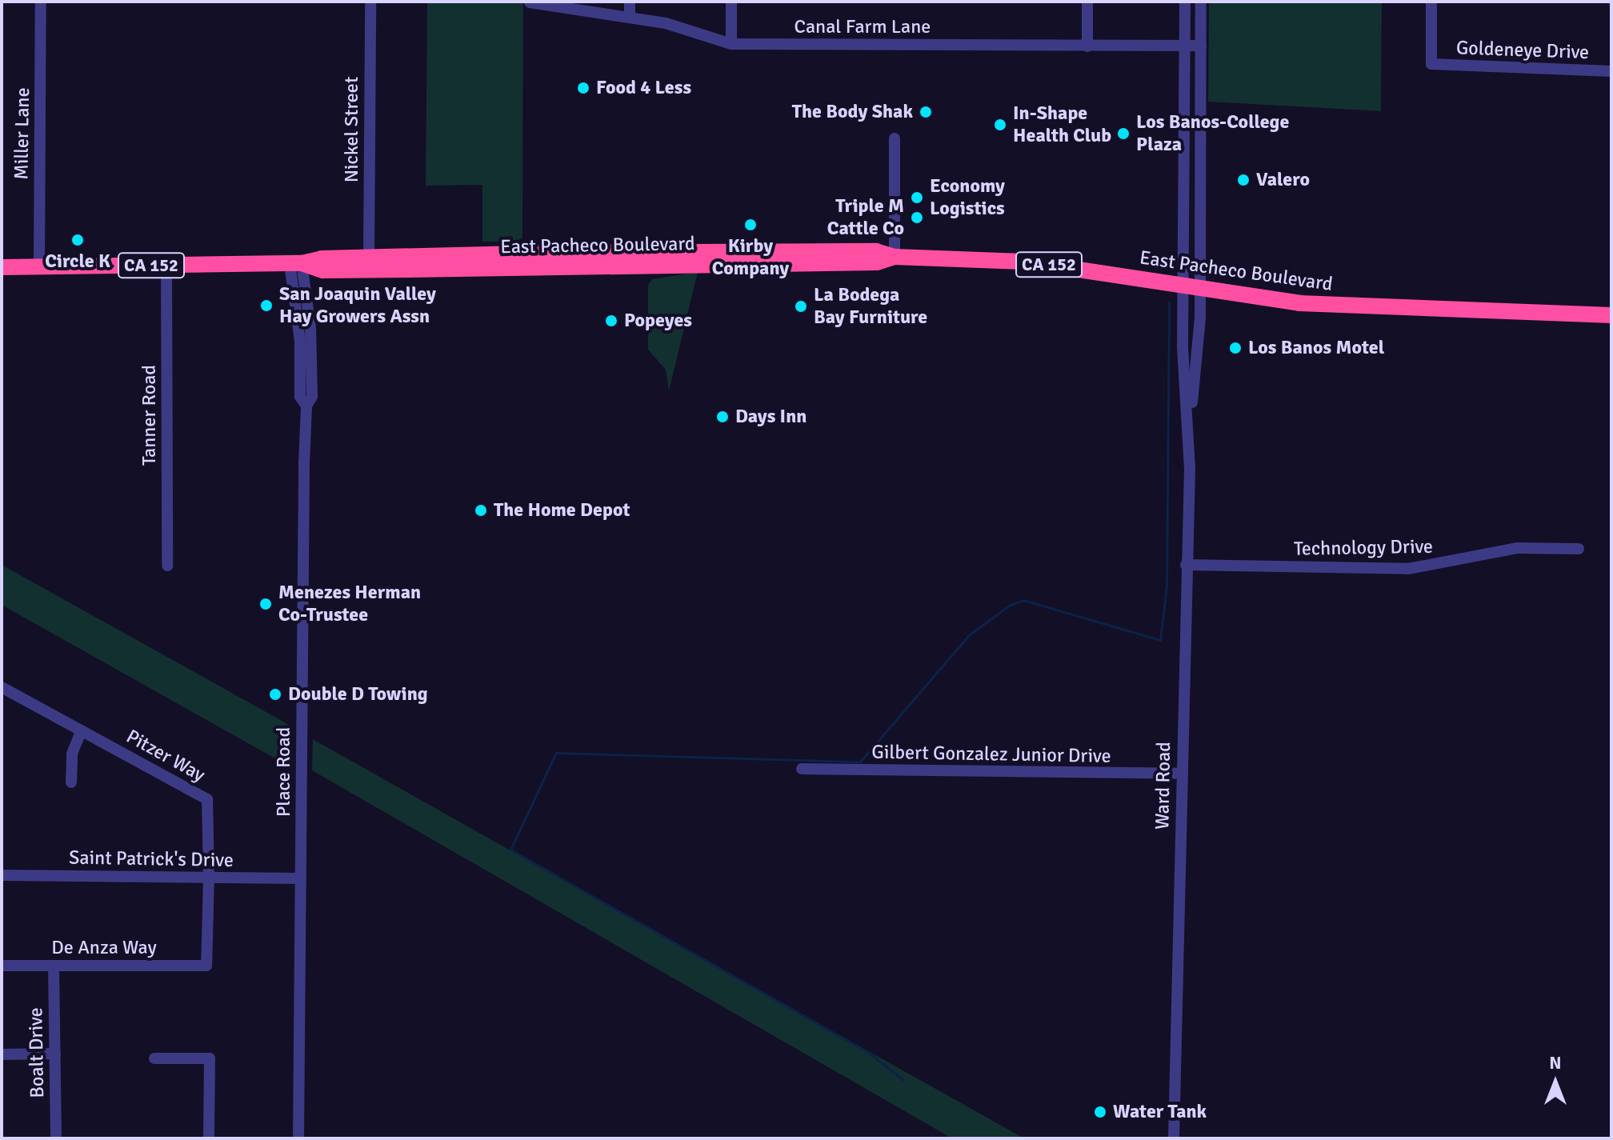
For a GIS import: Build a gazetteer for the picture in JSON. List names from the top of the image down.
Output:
{
  "streets": {
    "highway": ["East Pacheco Boulevard", "CA 152"],
    "street": [
      "Canal Farm Lane",
      "Goldeneye Drive",
      "Nickel Street",
      "Miller Lane",
      "Tanner Road",
      "Technology Drive",
      "Gilbert Gonzalez Junior Drive",
      "Pitzer Way",
      "Place Road",
      "Ward Road",
      "Saint Patrick's Drive",
      "De Anza Way",
      "Boalt Drive"
    ]
  },
  "crossings": [
    ["Canal Farm Lane", "Ward Road"],
    ["Nickel Street", "East Pacheco Boulevard"],
    ["Miller Lane", "East Pacheco Boulevard"],
    ["East Pacheco Boulevard", "Tanner Road"],
    ["East Pacheco Boulevard", "Place Road"],
    ["East Pacheco Boulevard", "Ward Road"],
    ["Technology Drive", "Ward Road"],
    ["Gilbert Gonzalez Junior Drive", "Ward Road"],
    ["Pitzer Way", "Saint Patrick's Drive"],
    ["Pitzer Way", "De Anza Way"],
    ["Place Road", "Saint Patrick's Drive"],
    ["De Anza Way", "Boalt Drive"]
  ],
  "places": [
    "Food 4 Less",
    "The Body Shak",
    "In-Shape Health Club",
    "Los Banos-College Plaza",
    "Valero",
    "Economy Logistics",
    "Triple M Cattle Co",
    "Kirby Company",
    "Circle K",
    "San Joaquin Valley Hay Growers Assn",
    "La Bodega Bay Furniture",
    "Popeyes",
    "Los Banos Motel",
    "Days Inn",
    "The Home Depot",
    "Menezes Herman Co-Trustee",
    "Double D Towing",
    "Water Tank"
  ],
  "north": "top"
}
